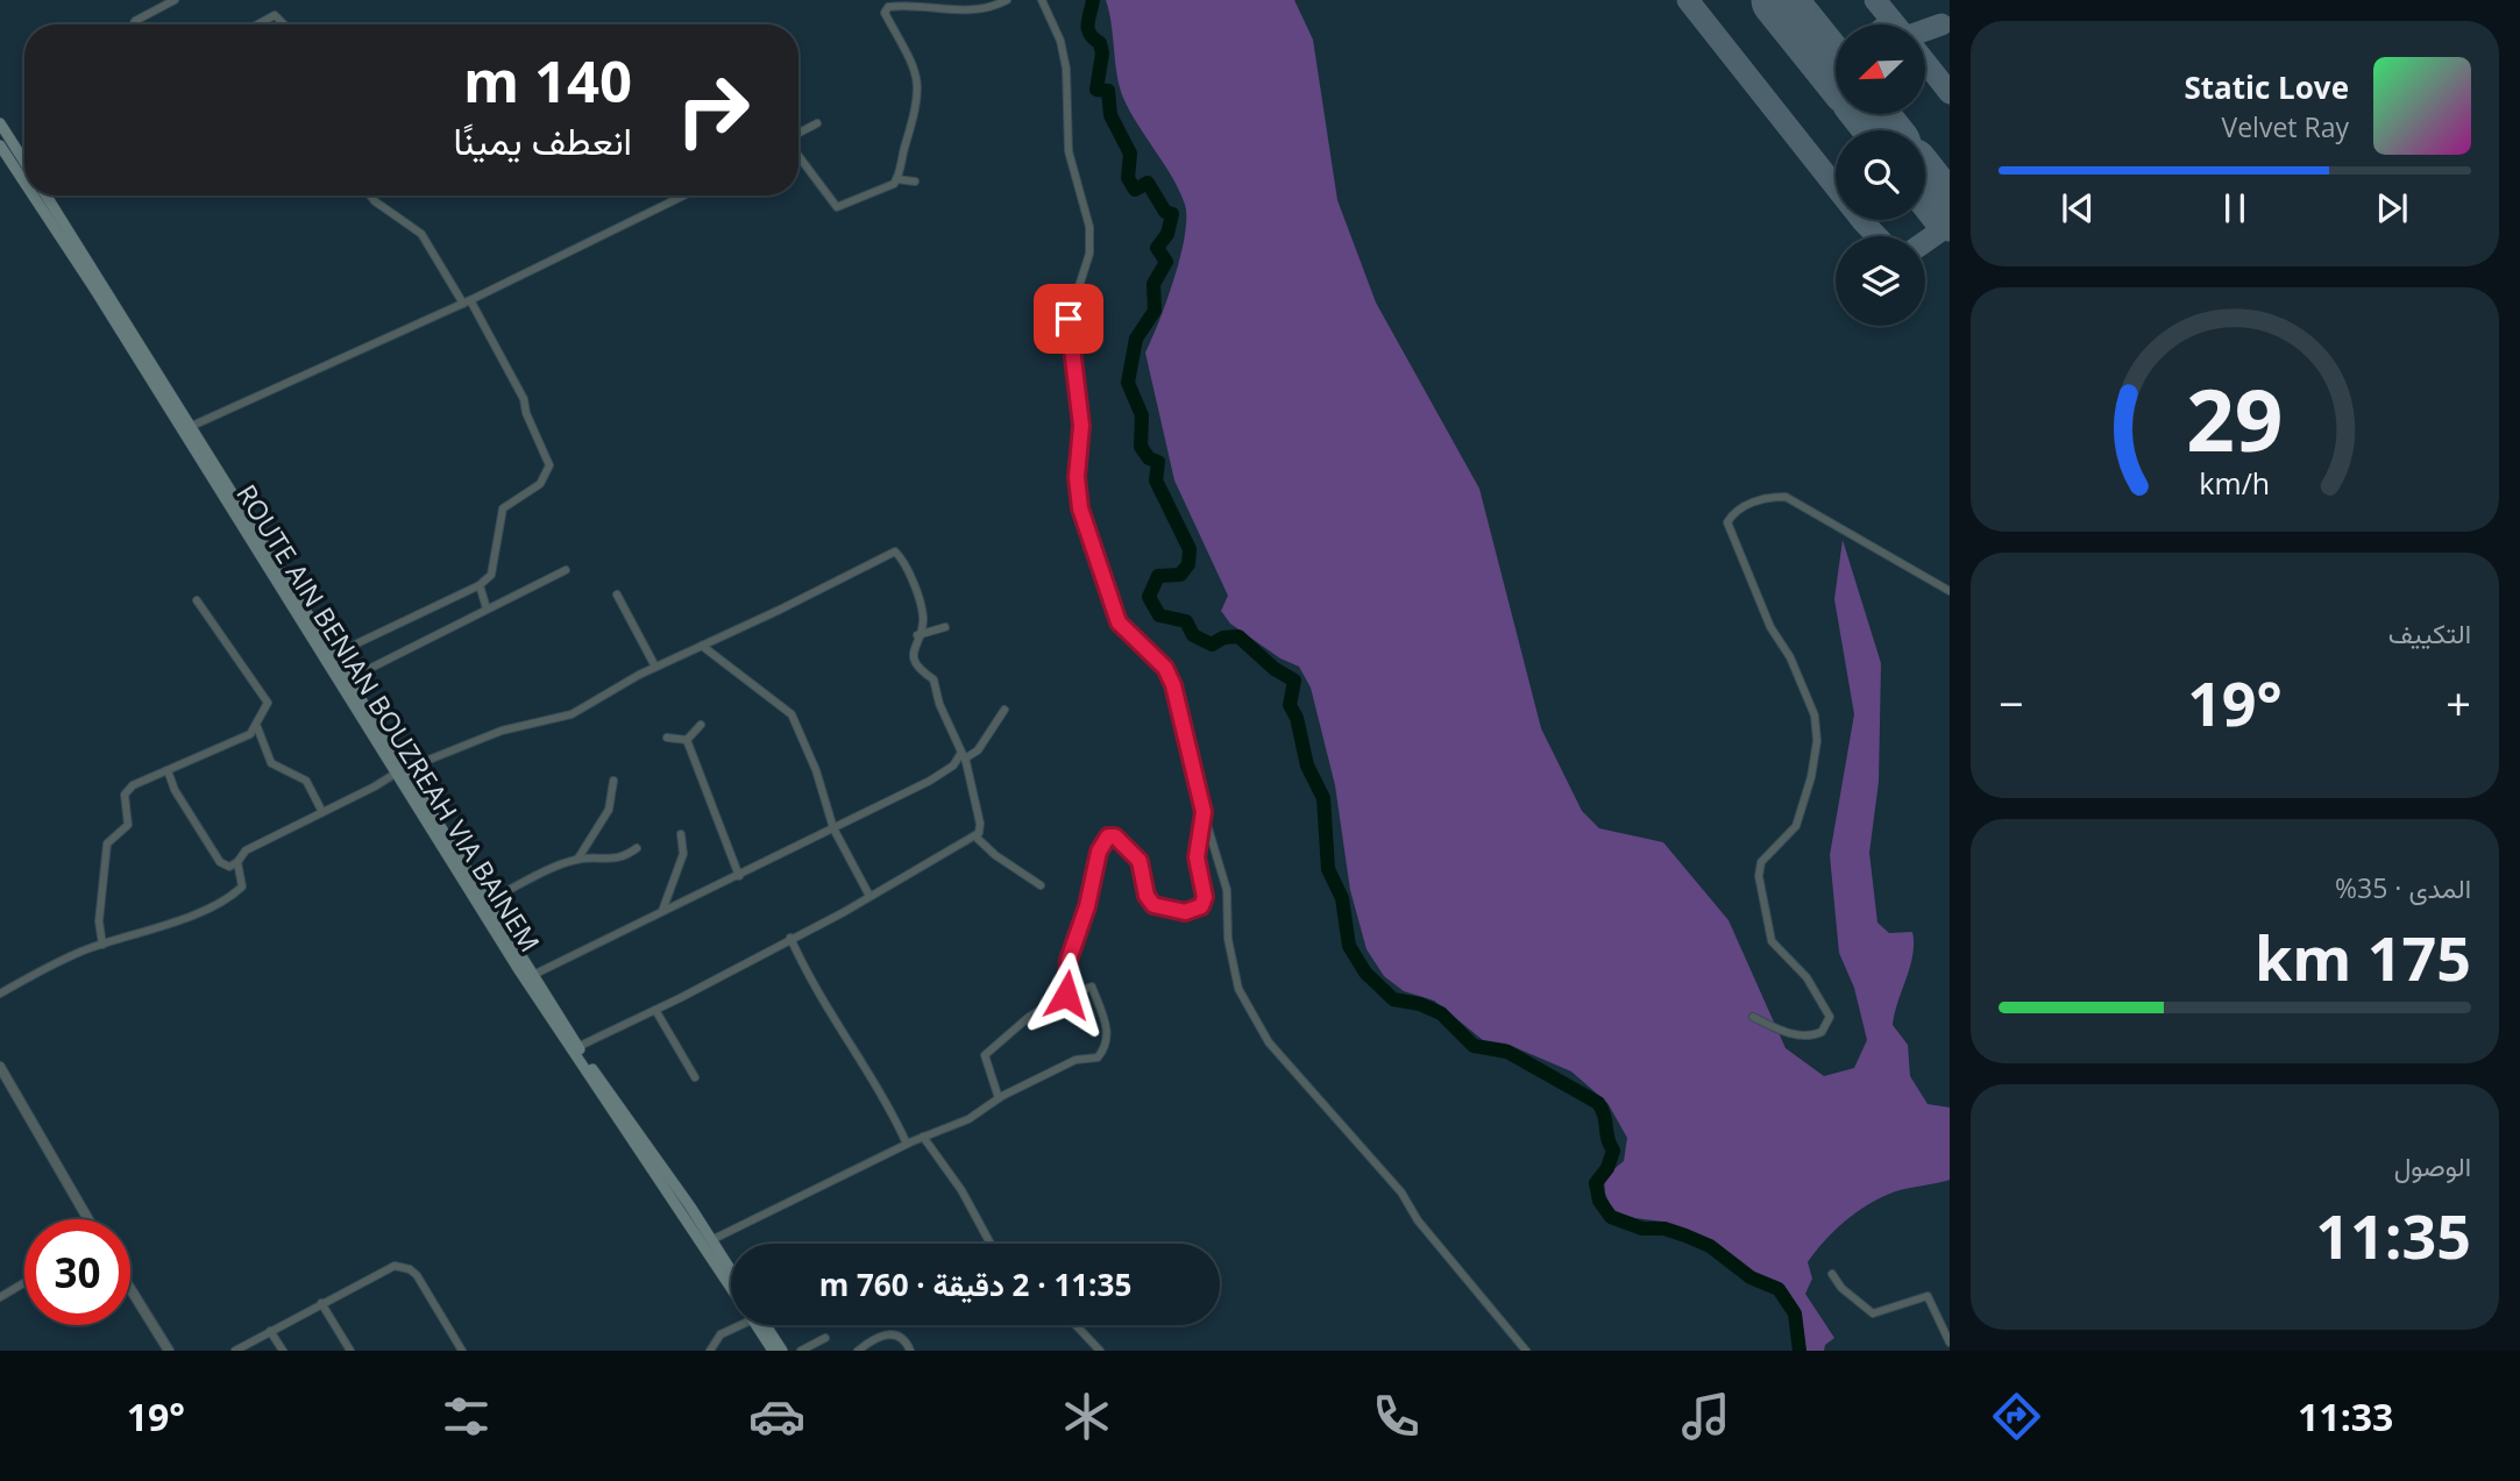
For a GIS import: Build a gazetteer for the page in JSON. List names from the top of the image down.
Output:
{
  "streets": {
    "main road": ["ROUTE AIN BENIAN BOUZREAH VIA BAINEM"]
  },
  "north": "bottom left",
  "page": {
    "turn": ["140 m", "انعطف يمينًا"],
    "song": ["Static Love", "Velvet Ray"],
    "tile": [
      "التكييف",
      ["المدى · 35%", "175 km"],
      ["الوصول", "11:35"]
    ],
    "heat": ["−", "19°", "+"],
    "limit": "30",
    "trip": "11:35 · 2 دقيقة · 760 m",
    "tabs": ["11:33", "19°"],
    "gauge": ["29", "km/h"]
  }
}
